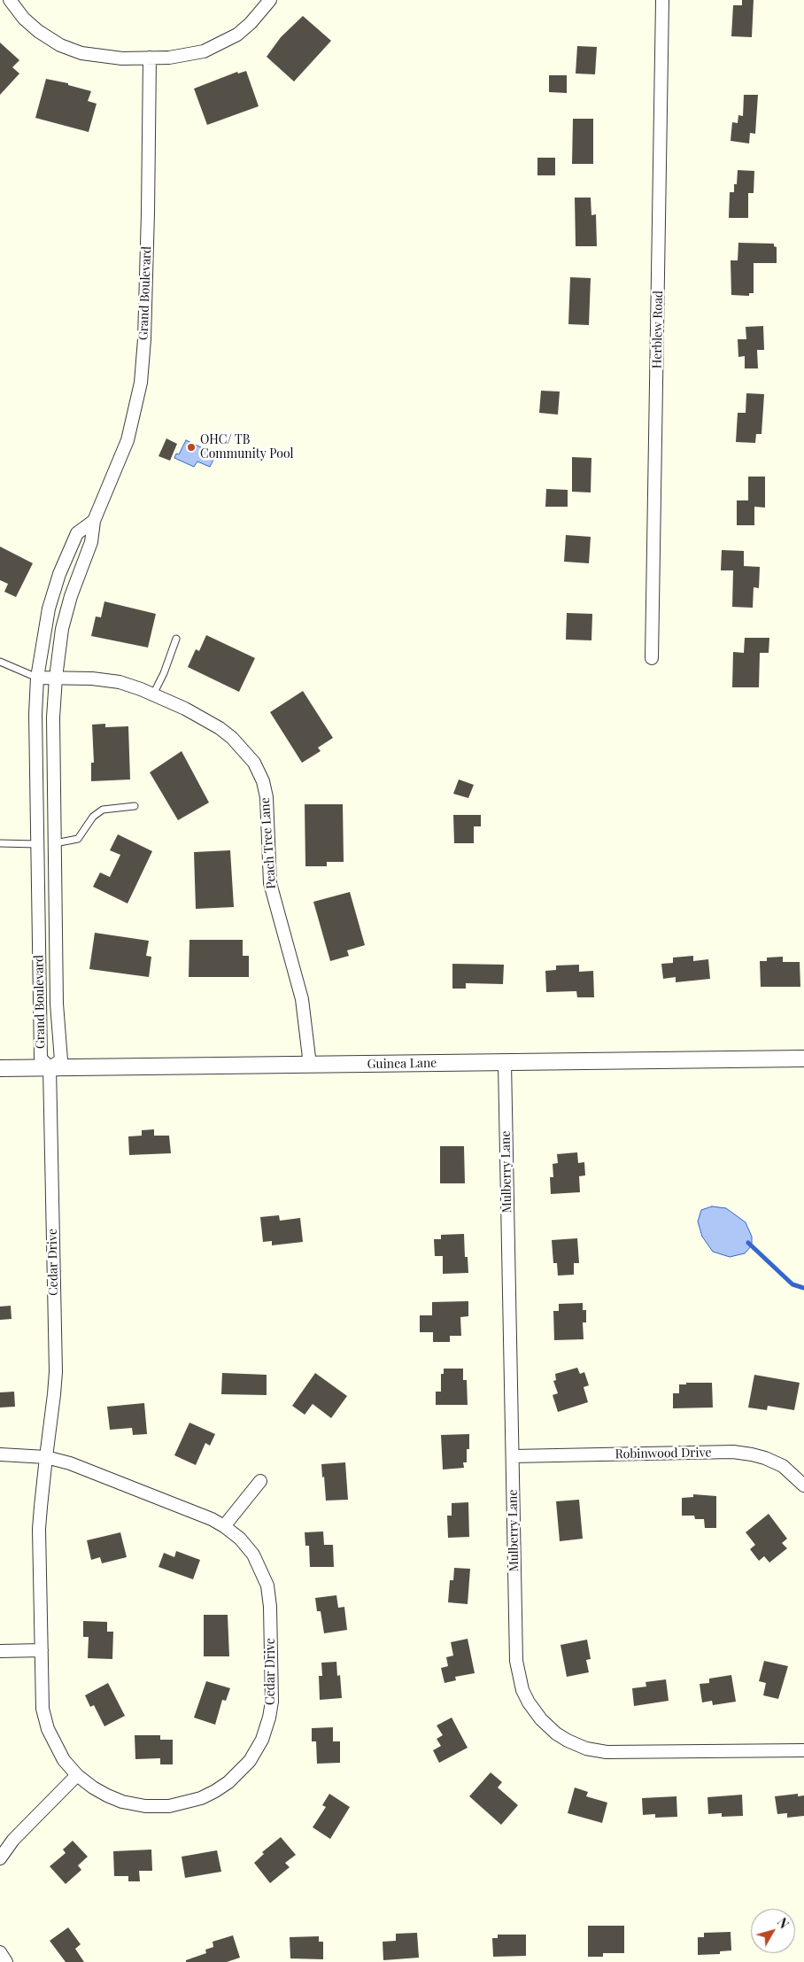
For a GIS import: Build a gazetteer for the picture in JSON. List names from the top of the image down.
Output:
{
  "streets": {
    "street": [
      "Grand Boulevard",
      "Herblew Road",
      "Peach Tree Lane",
      "Guinea Lane",
      "Mulberry Lane",
      "Cedar Drive",
      "Robinwood Drive"
    ]
  },
  "crossings": [
    ["Grand Boulevard", "Peach Tree Lane"],
    ["Grand Boulevard", "Guinea Lane"],
    ["Grand Boulevard", "Cedar Drive"],
    ["Peach Tree Lane", "Guinea Lane"],
    ["Guinea Lane", "Mulberry Lane"],
    ["Guinea Lane", "Cedar Drive"],
    ["Mulberry Lane", "Robinwood Drive"]
  ],
  "places": ["OHC/ TB Community Pool"],
  "north": "top right"
}
